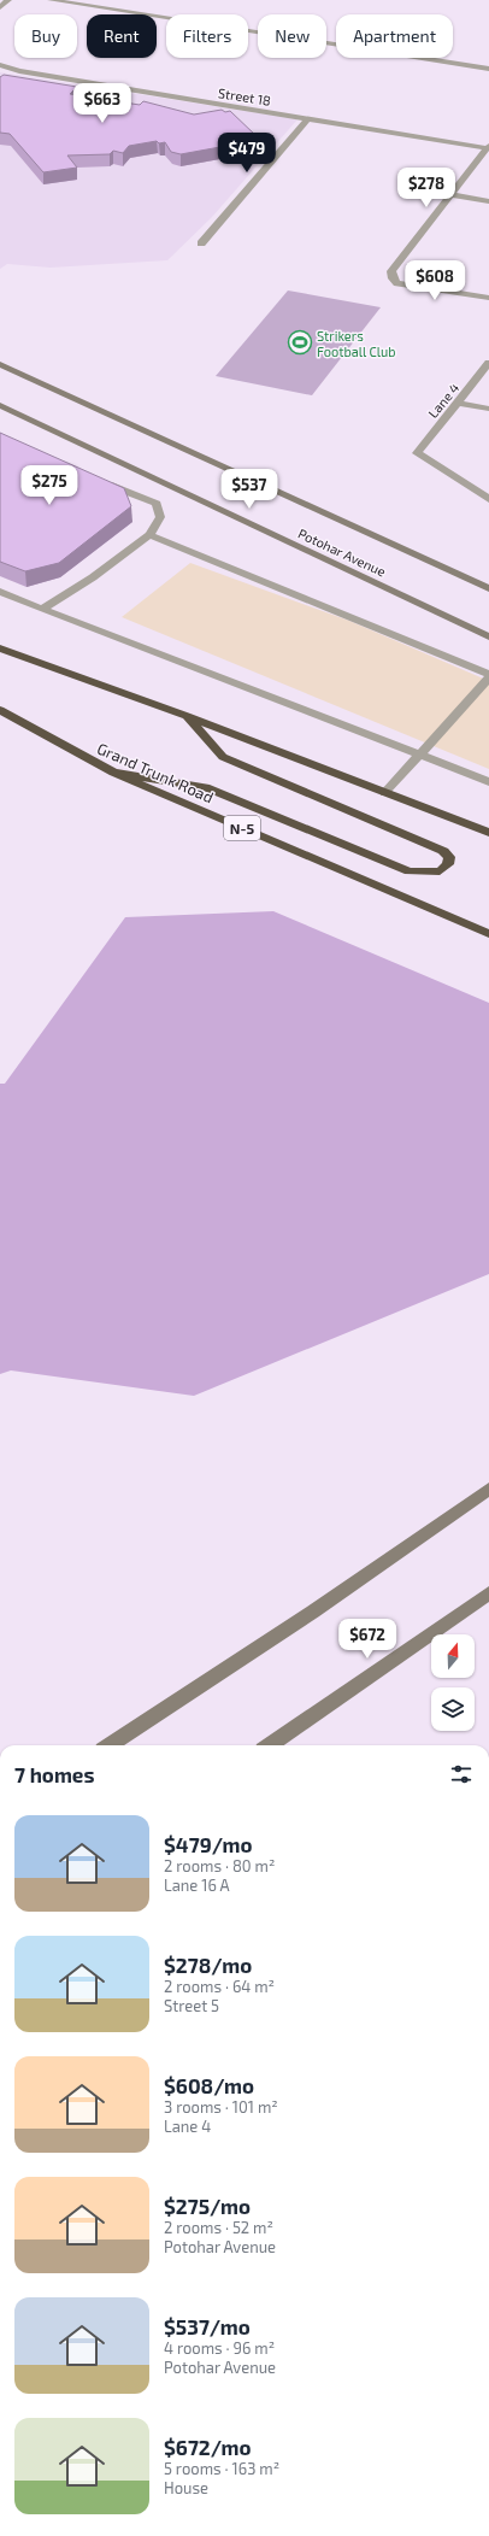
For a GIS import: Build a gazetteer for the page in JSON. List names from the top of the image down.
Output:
{
  "streets": {
    "highway": ["Grand Trunk Road", "N-5"],
    "street": ["Street 18", "Lane 4", "Potohar Avenue"]
  },
  "places": {
    "sports": ["Strikers Football Club"]
  },
  "north": "top",
  "page": {
    "chip": [
      "Buy",
      "Rent",
      "Filters",
      "New",
      "Apartment"
    ],
    "price": [
      "$663",
      "$479",
      "$278",
      "$608",
      "$275",
      "$537",
      "$672"
    ],
    "heading": "7 homes",
    "list": [
      {
        "name": "$479/mo",
        "note": "2 rooms · 80 m² · Lane 16 A"
      },
      {
        "name": "$278/mo",
        "note": "2 rooms · 64 m² · Street 5"
      },
      {
        "name": "$608/mo",
        "note": "3 rooms · 101 m² · Lane 4"
      },
      {
        "name": "$275/mo",
        "note": "2 rooms · 52 m² · Potohar Avenue"
      },
      {
        "name": "$537/mo",
        "note": "4 rooms · 96 m² · Potohar Avenue"
      },
      {
        "name": "$672/mo",
        "note": "5 rooms · 163 m² · House"
      }
    ]
  }
}
